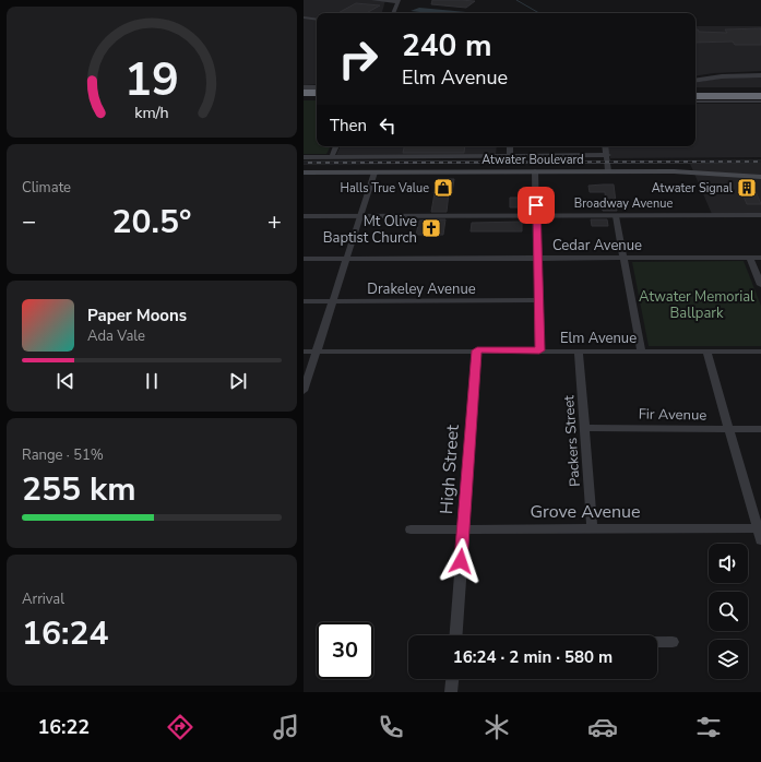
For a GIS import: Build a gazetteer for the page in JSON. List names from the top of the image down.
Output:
{
  "streets": {
    "main road": ["Atwater Boulevard"],
    "street": [
      "Broadway Avenue",
      "Cedar Avenue",
      "Drakeley Avenue",
      "Elm Avenue",
      "Fir Avenue",
      "Packers Street",
      "High Street",
      "Grove Avenue"
    ]
  },
  "crossings": [
    ["Elm Avenue", "Packers Street"],
    ["Elm Avenue", "High Street"],
    ["Fir Avenue", "Packers Street"],
    ["Packers Street", "Grove Avenue"],
    ["High Street", "Grove Avenue"]
  ],
  "parks": ["Atwater Memorial Ballpark"],
  "places": {
    "shop": ["Halls True Value"],
    "building": ["Atwater Signal"],
    "church": ["Mt Olive Baptist Church"]
  },
  "page": {
    "turn": ["240 m", "Elm Avenue"],
    "then": "Then",
    "tile": [
      "Climate",
      ["Range · 51%", "255 km"],
      ["Arrival", "16:24"]
    ],
    "heat": ["−", "20.5°", "+"],
    "song": ["Paper Moons", "Ada Vale"],
    "limit": "30",
    "trip": "16:24 · 2 min · 580 m",
    "tabs": "16:22",
    "gauge": ["19", "km/h"]
  }
}
